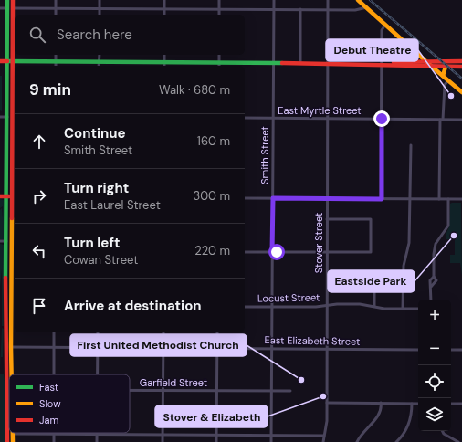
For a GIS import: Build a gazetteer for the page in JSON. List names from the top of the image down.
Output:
{
  "streets": {
    "street": [
      "East Myrtle Street",
      "Smith Street",
      "Stover Street",
      "Locust Street",
      "East Elizabeth Street",
      "Garfield Street"
    ]
  },
  "crossings": [
    ["East Myrtle Street", "Smith Street"],
    ["East Myrtle Street", "Stover Street"],
    ["Smith Street", "Locust Street"],
    ["Smith Street", "East Elizabeth Street"],
    ["Smith Street", "Garfield Street"],
    ["Stover Street", "Locust Street"],
    ["Stover Street", "East Elizabeth Street"]
  ],
  "places": [
    "Debut Theatre",
    "Eastside Park",
    "First United Methodist Church",
    "Stover & Elizabeth"
  ],
  "legend": ["Fast", "Slow", "Jam"],
  "page": {
    "search": "Search here",
    "heading": ["9 min", "Walk · 680 m"],
    "list": [
      ["Continue", "Smith Street", "160 m"],
      ["Turn right", "East Laurel Street", "300 m"],
      ["Turn left", "Cowan Street", "220 m"],
      "Arrive at destination"
    ],
    "map_buttons": ["+", "−"]
  }
}
